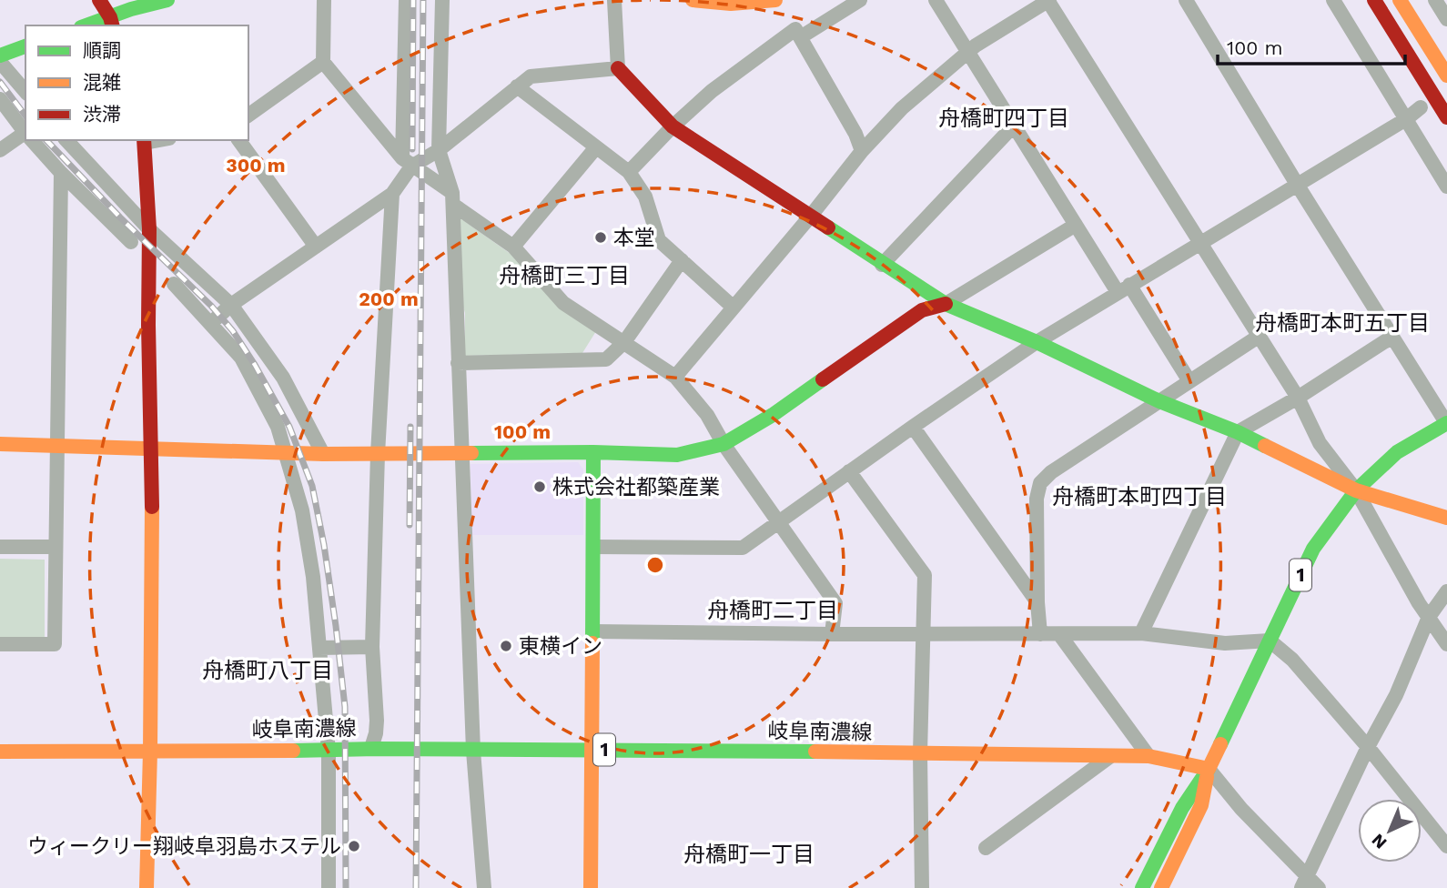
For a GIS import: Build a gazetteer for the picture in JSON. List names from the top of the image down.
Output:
{
  "streets": {
    "main road": ["1", "岐阜南濃線"]
  },
  "crossings": [
    ["1", "岐阜南濃線"]
  ],
  "districts": [
    "舟橋町四丁目",
    "舟橋町三丁目",
    "舟橋町本町五丁目",
    "舟橋町本町四丁目",
    "舟橋町二丁目",
    "舟橋町八丁目",
    "舟橋町一丁目"
  ],
  "places": [
    "本堂",
    "株式会社都築産業",
    "東横イン",
    "ウィークリー翔岐阜羽島ホステル"
  ],
  "legend": ["順調", "混雑", "渋滞"],
  "scale_bar": "100 m",
  "north": "bottom left",
  "rings": ["300 m", "200 m", "100 m"]
}
